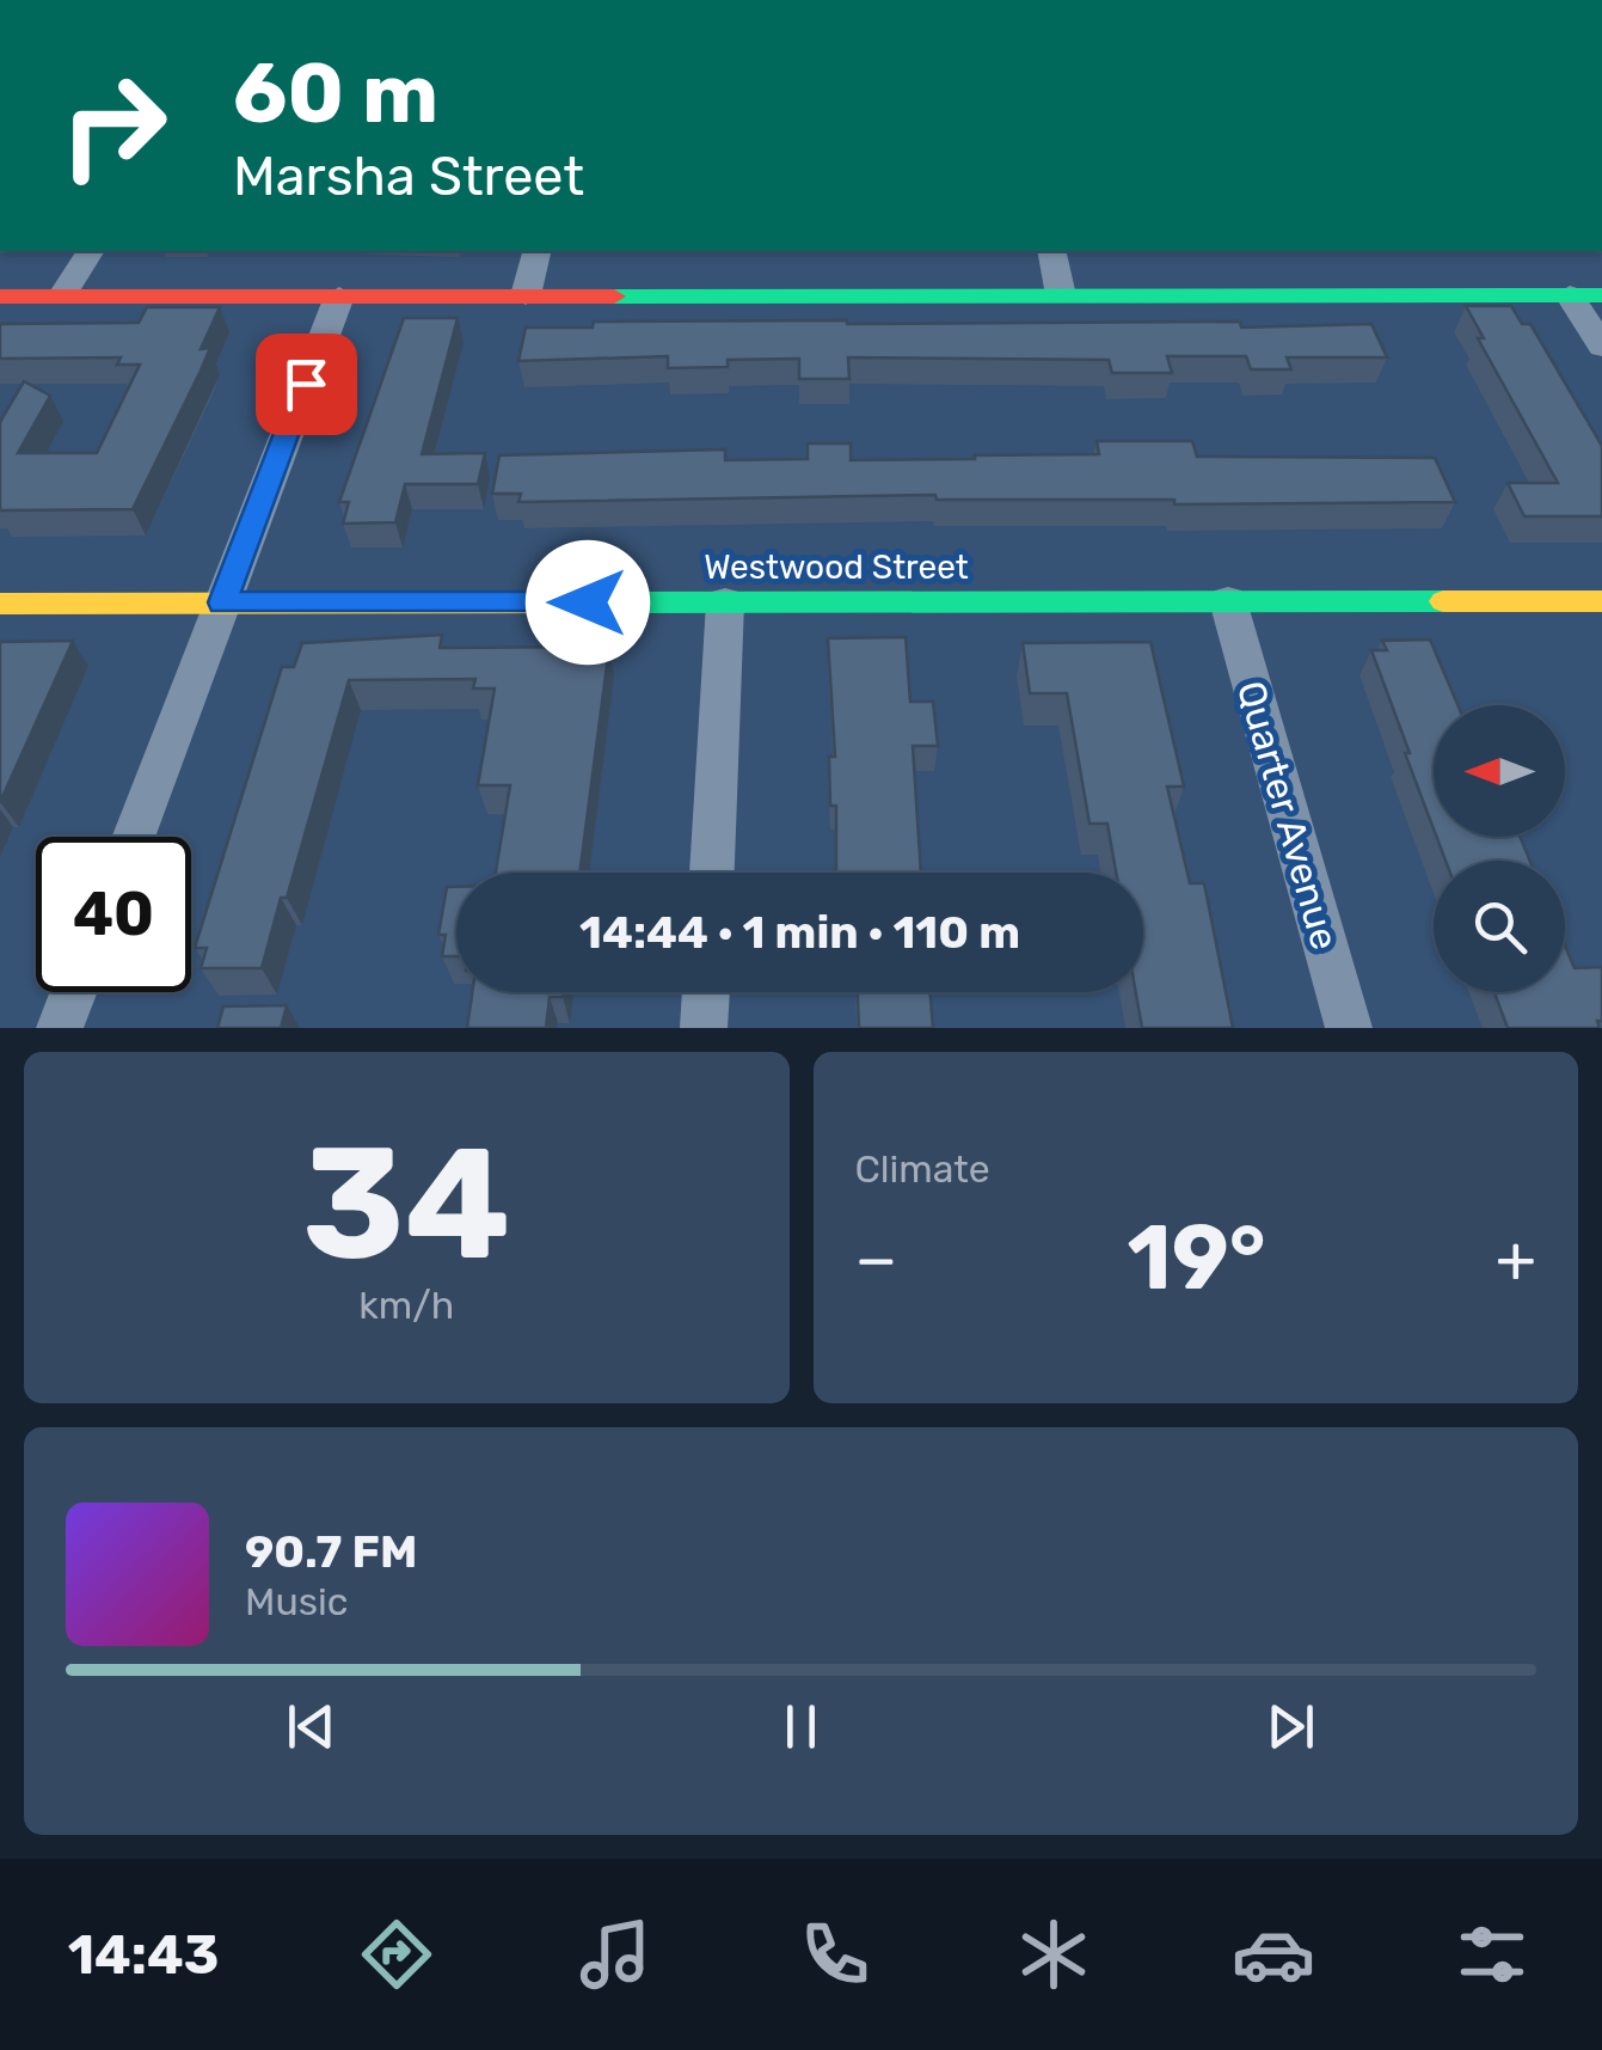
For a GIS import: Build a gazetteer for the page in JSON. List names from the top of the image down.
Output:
{
  "streets": {
    "street": ["Westwood Street", "Quarter Avenue"]
  },
  "crossings": [
    ["Westwood Street", "Quarter Avenue"]
  ],
  "north": "left",
  "page": {
    "turn": ["60 m", "Marsha Street"],
    "limit": "40",
    "trip": "14:44 · 1 min · 110 m",
    "tile": [
      ["34", "km/h"],
      "Climate"
    ],
    "heat": ["−", "19°", "+"],
    "song": ["90.7 FM", "Music"],
    "tabs": "14:43"
  }
}
